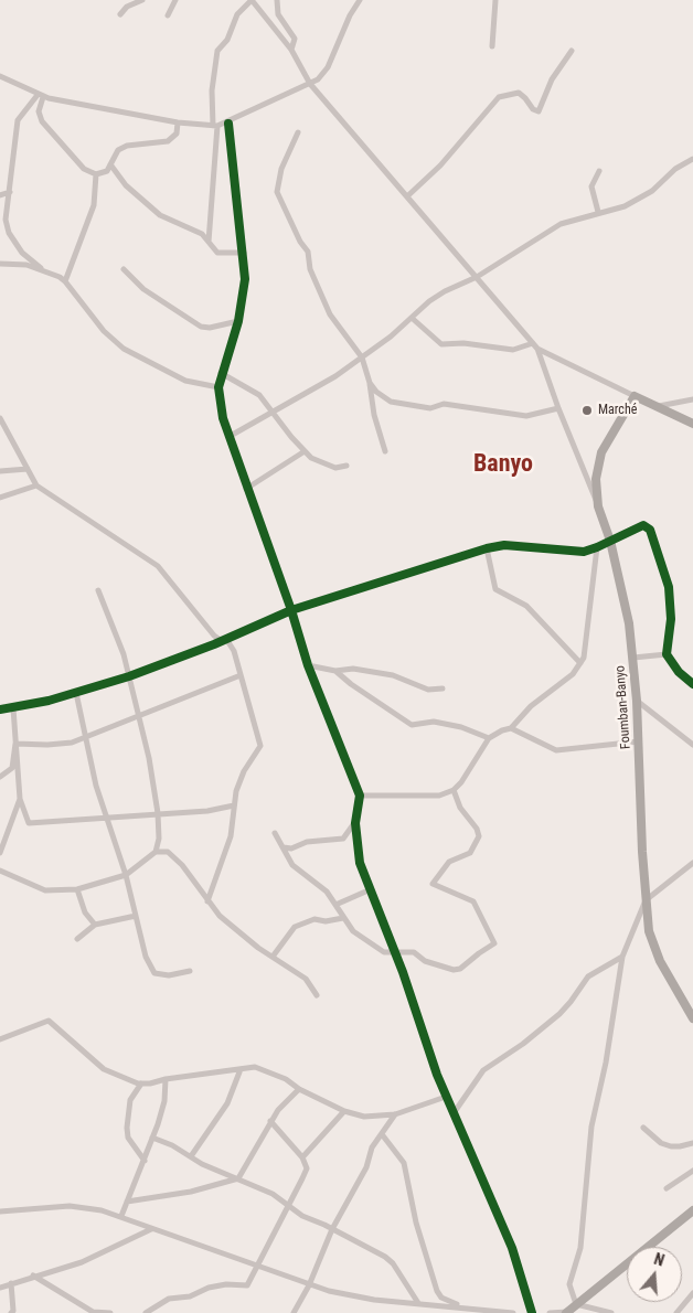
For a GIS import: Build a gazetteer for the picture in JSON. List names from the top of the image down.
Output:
{
  "streets": {
    "highway": ["Foumban-Banyo"]
  },
  "districts": ["Banyo"],
  "places": ["Marché"],
  "north": "top"
}
